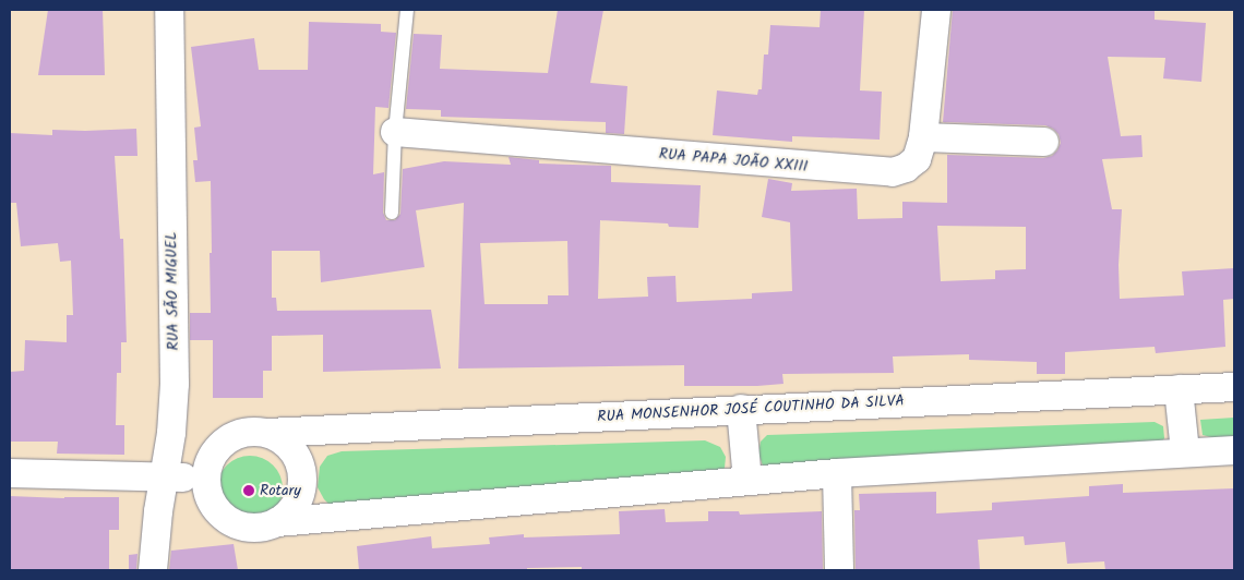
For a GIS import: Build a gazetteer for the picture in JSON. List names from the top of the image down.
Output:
{
  "streets": {
    "street": ["RUA PAPA JOÃO XXIII", "RUA SÃO MIGUEL", "RUA MONSENHOR JOSÉ COUTINHO DA SILVA"]
  },
  "places": ["Rotary"]
}
